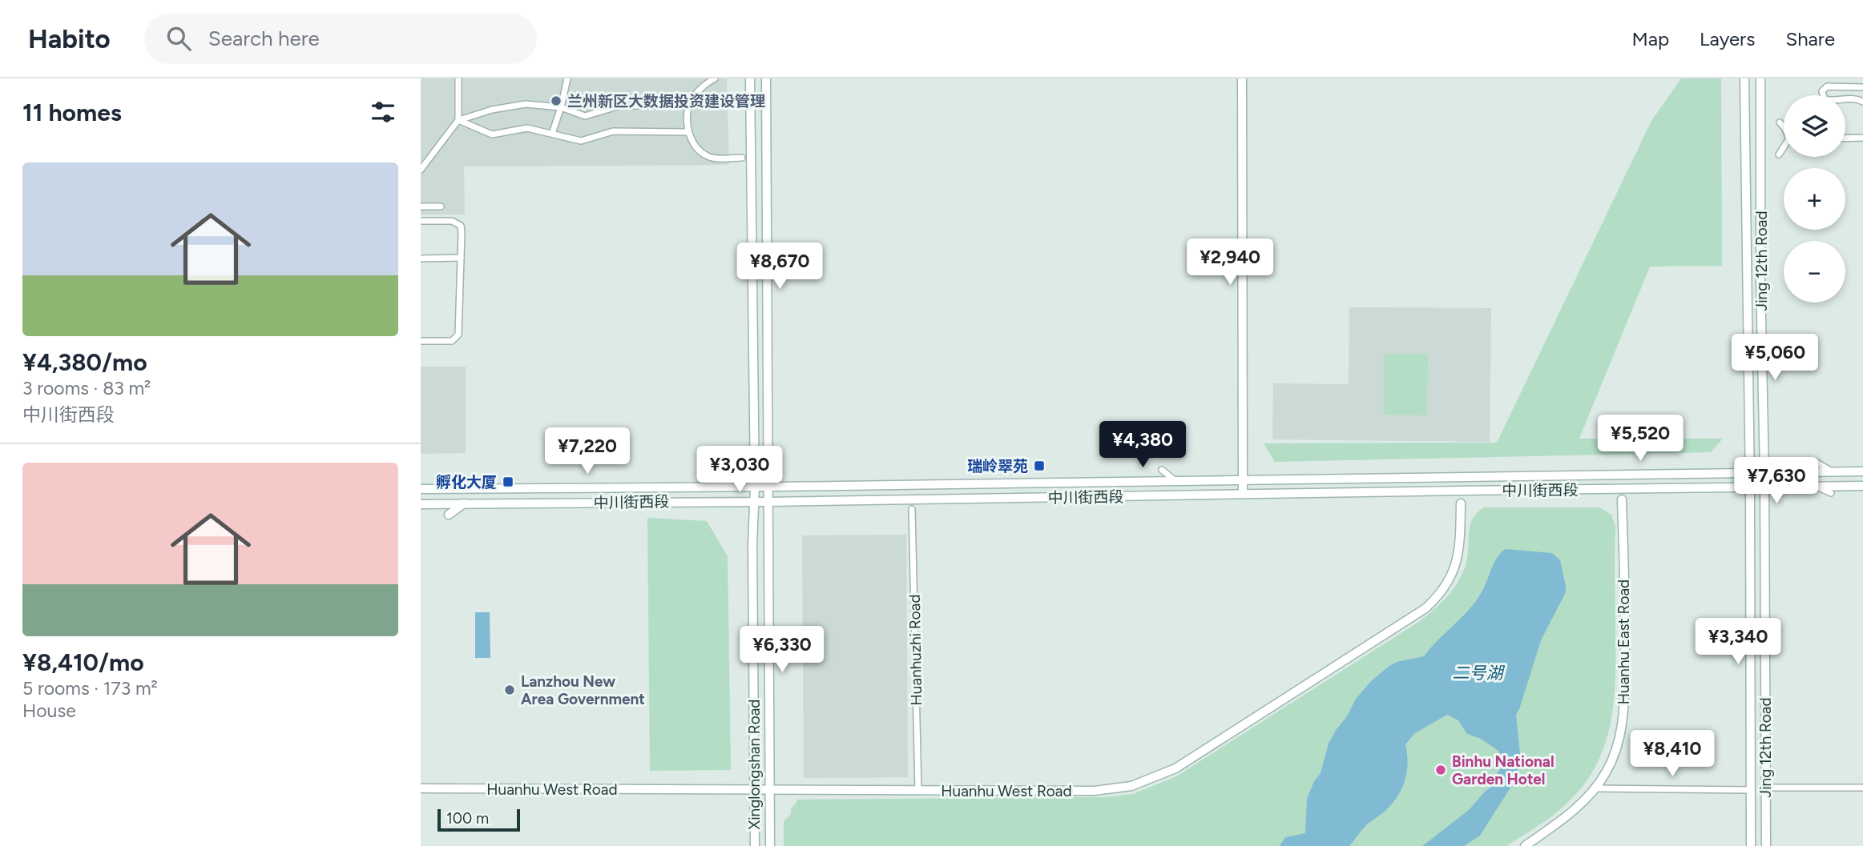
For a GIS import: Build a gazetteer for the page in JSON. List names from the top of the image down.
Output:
{
  "streets": {
    "main road": [
      "Jing 12th Road",
      "中川街西段",
      "Huanhu East Road",
      "Xinglongshan Road",
      "Huanhu West Road"
    ],
    "street": ["Huanhuzhi Road"]
  },
  "crossings": [
    ["Jing 12th Road", "中川街西段"],
    ["中川街西段", "Xinglongshan Road"],
    ["Huanhuzhi Road", "Huanhu West Road"],
    ["Xinglongshan Road", "Huanhu West Road"]
  ],
  "water": ["二号湖"],
  "places": {
    "other": ["兰州新区大数据投资建设管理", "Lanzhou New Area Government", "Binhu National Garden Hotel"],
    "transit": ["瑞岭翠苑", "孵化大厦"]
  },
  "scale_bar": "100 m",
  "page": {
    "header": "Habito",
    "search": "Search here",
    "nav": ["Map", "Layers", "Share"],
    "heading": "11 homes",
    "map_buttons": ["+", "−"],
    "list": [
      {
        "name": "¥4,380/mo",
        "note": "3 rooms · 83 m² · 中川街西段"
      },
      {
        "name": "¥8,410/mo",
        "note": "5 rooms · 173 m² · House"
      }
    ],
    "price": [
      "¥2,940",
      "¥8,670",
      "¥5,060",
      "¥5,520",
      "¥4,380",
      "¥7,220",
      "¥3,030",
      "¥7,630",
      "¥3,340",
      "¥6,330",
      "¥8,410"
    ],
    "scale": "100 m"
  }
}
